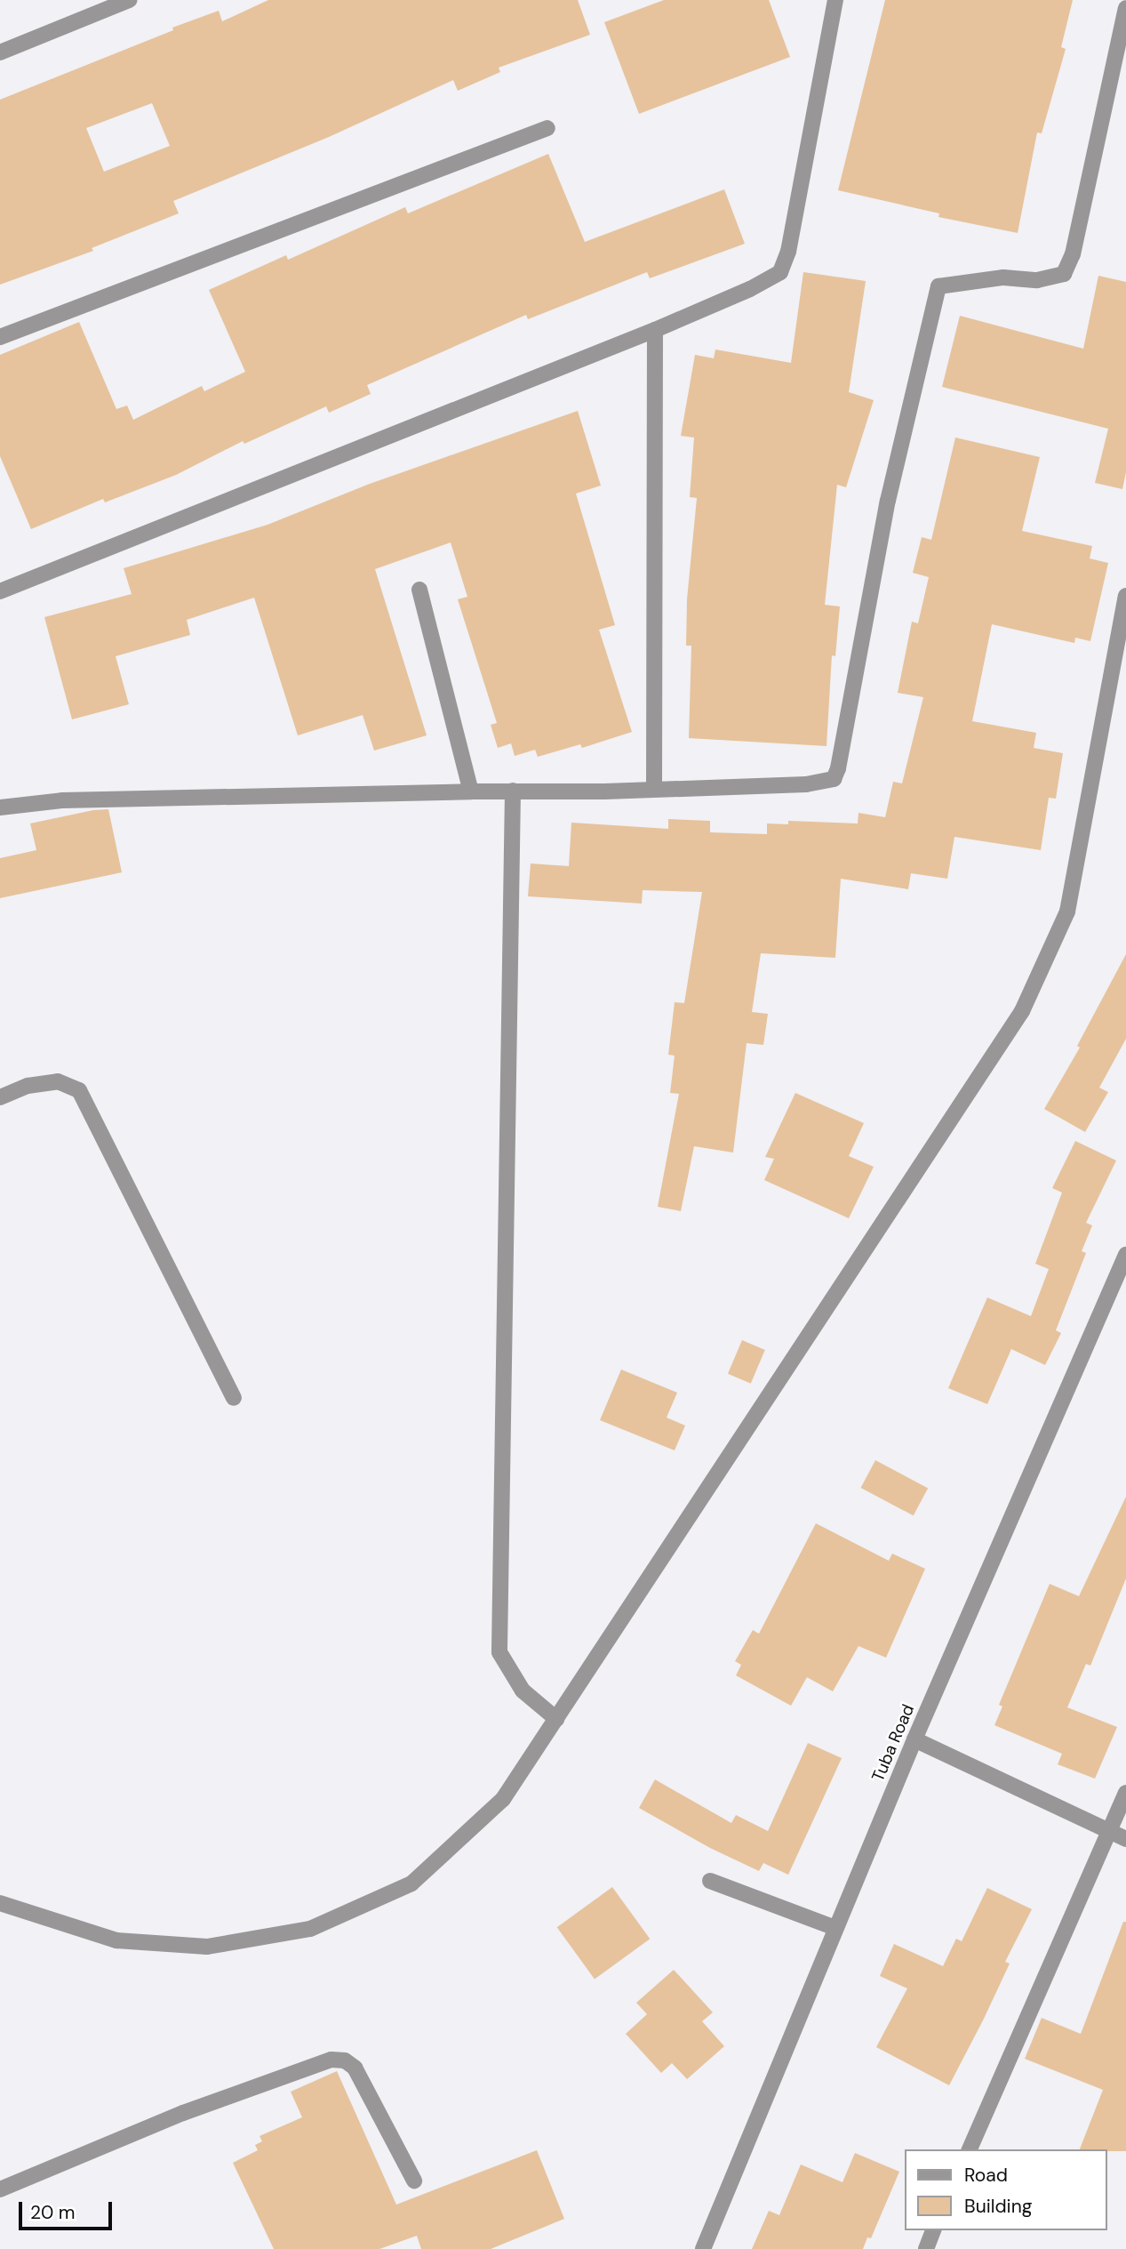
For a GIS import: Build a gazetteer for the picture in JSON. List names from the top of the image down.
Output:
{
  "streets": {
    "street": ["Tuba Road"]
  },
  "legend": ["Road", "Building"],
  "scale_bar": "20 m"
}
